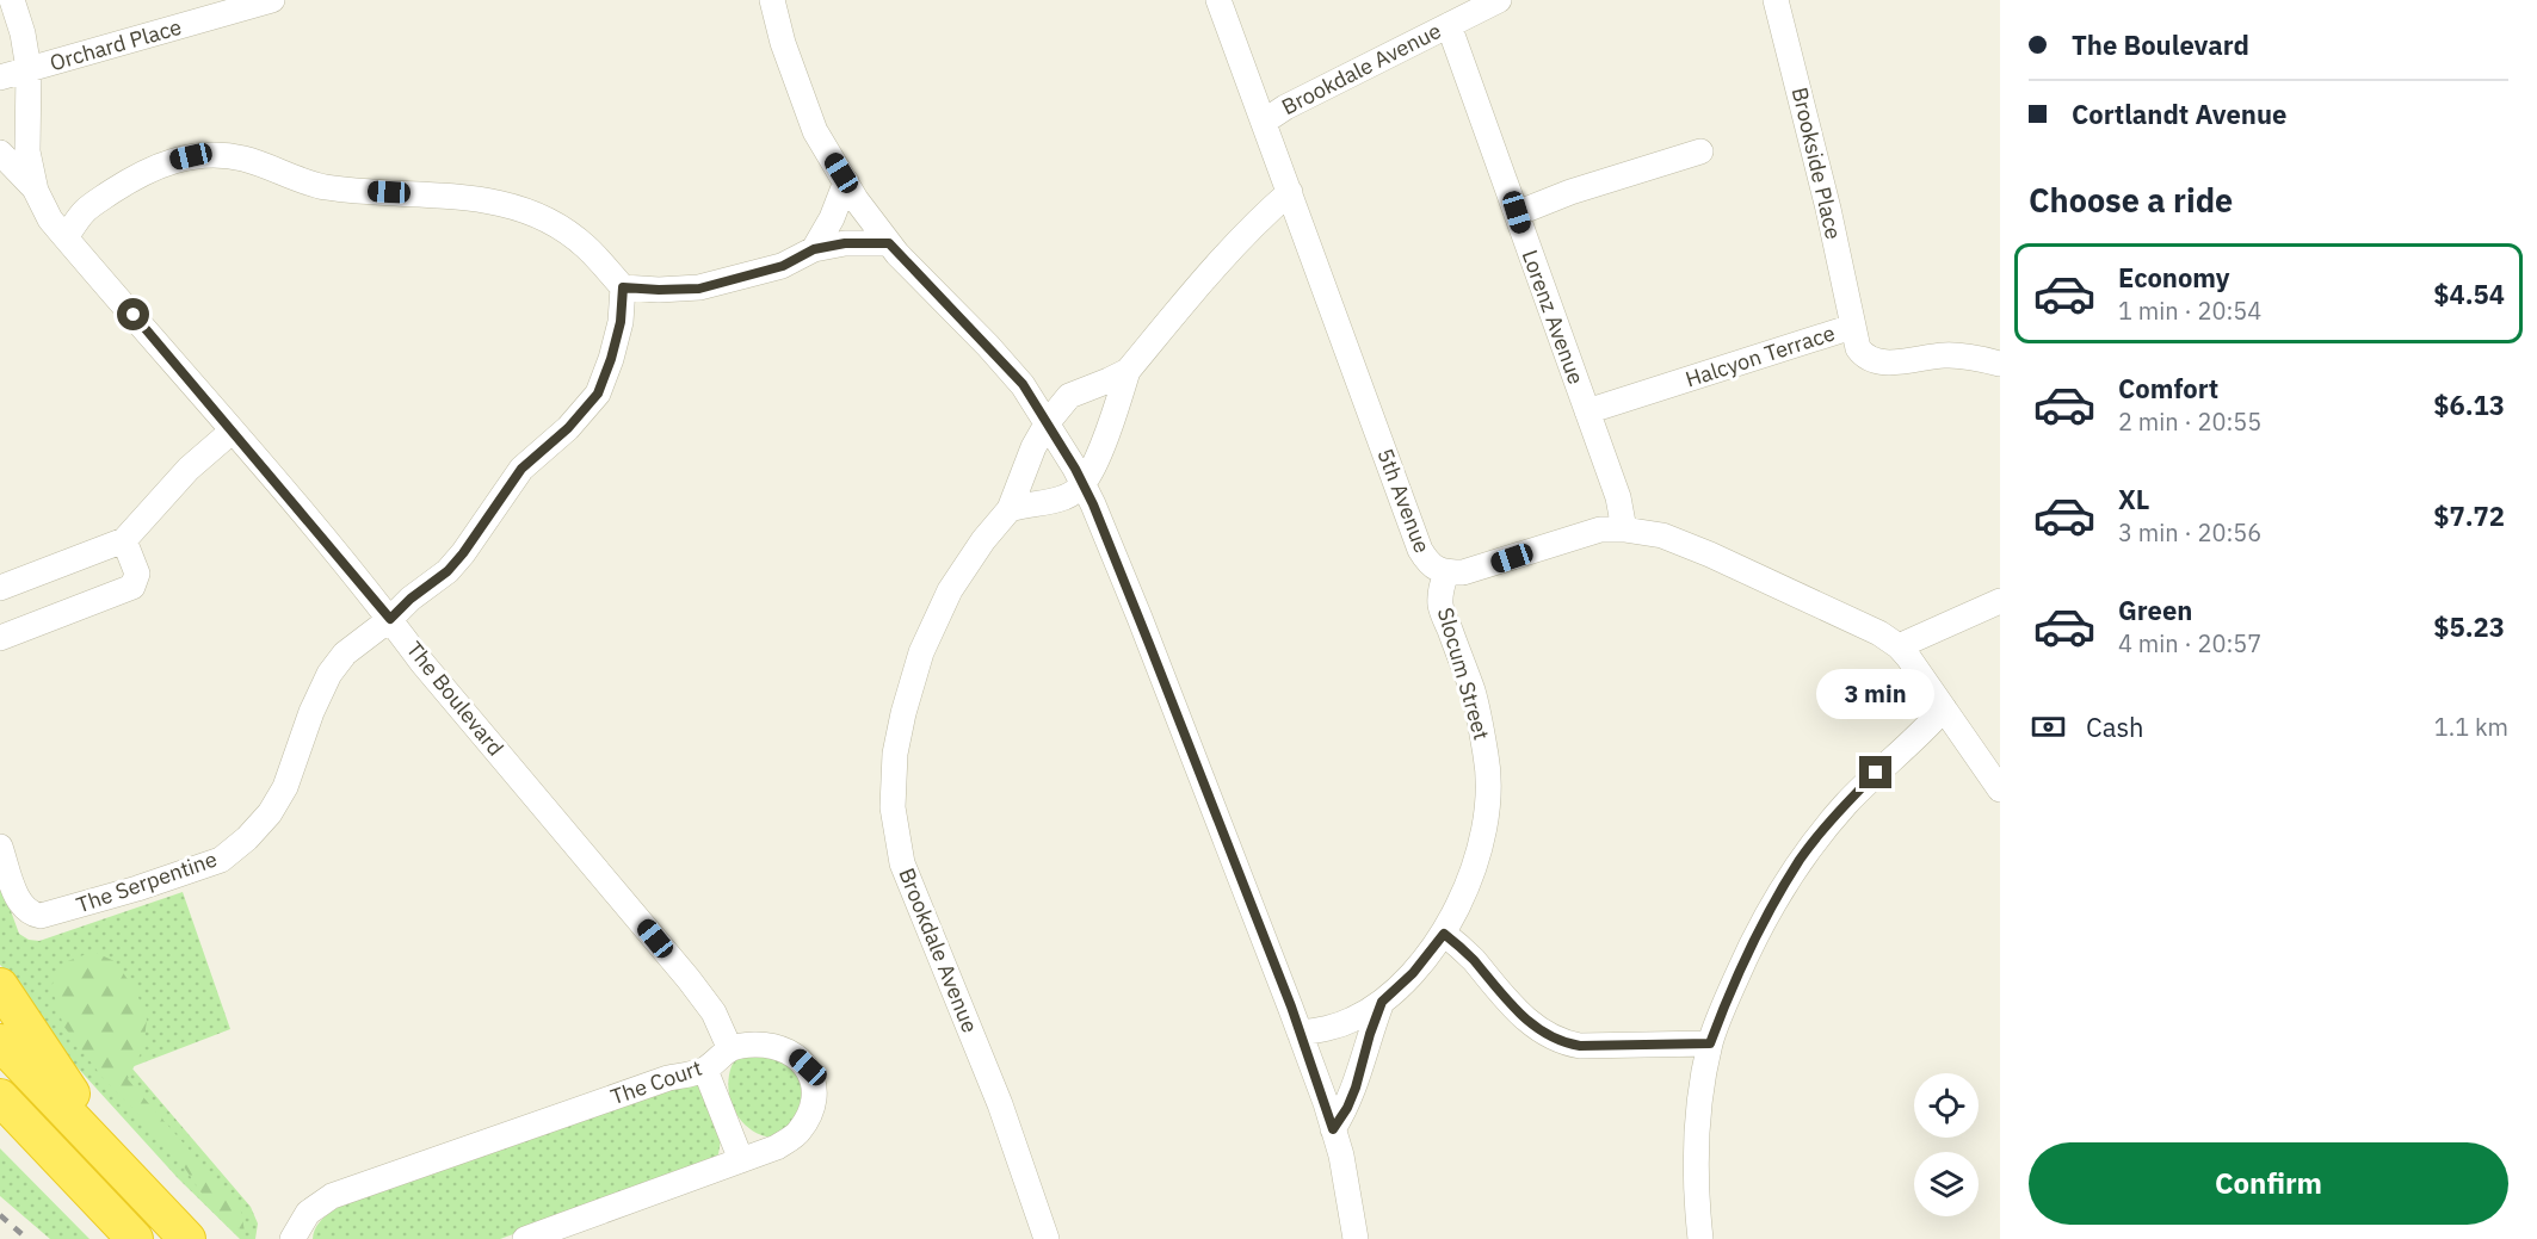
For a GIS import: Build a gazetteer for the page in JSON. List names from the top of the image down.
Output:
{
  "streets": {
    "street": [
      "Orchard Place",
      "Brookdale Avenue",
      "Brookside Place",
      "Lorenz Avenue",
      "Halcyon Terrace",
      "5th Avenue",
      "Slocum Street",
      "The Boulevard",
      "The Serpentine",
      "The Court"
    ]
  },
  "crossings": [
    ["Orchard Place", "The Boulevard"],
    ["Brookdale Avenue", "Lorenz Avenue"],
    ["Brookdale Avenue", "5th Avenue"],
    ["Brookside Place", "Halcyon Terrace"],
    ["Lorenz Avenue", "Halcyon Terrace"],
    ["Lorenz Avenue", "5th Avenue"],
    ["5th Avenue", "Slocum Street"],
    ["The Boulevard", "The Serpentine"],
    ["The Boulevard", "The Court"]
  ],
  "page": {
    "banner": ["The Boulevard", "Cortlandt Avenue"],
    "heading": "Choose a ride",
    "list": [
      {
        "name": "Economy",
        "note": "1 min · 20:54",
        "value": "$4.54"
      },
      {
        "name": "Comfort",
        "note": "2 min · 20:55",
        "value": "$6.13"
      },
      {
        "name": "XL",
        "note": "3 min · 20:56",
        "value": "$7.72"
      },
      {
        "name": "Green",
        "note": "4 min · 20:57",
        "value": "$5.23"
      }
    ],
    "bubble": "3 min",
    "pay": ["Cash", "1.1 km"],
    "buttons": "Confirm"
  }
}
